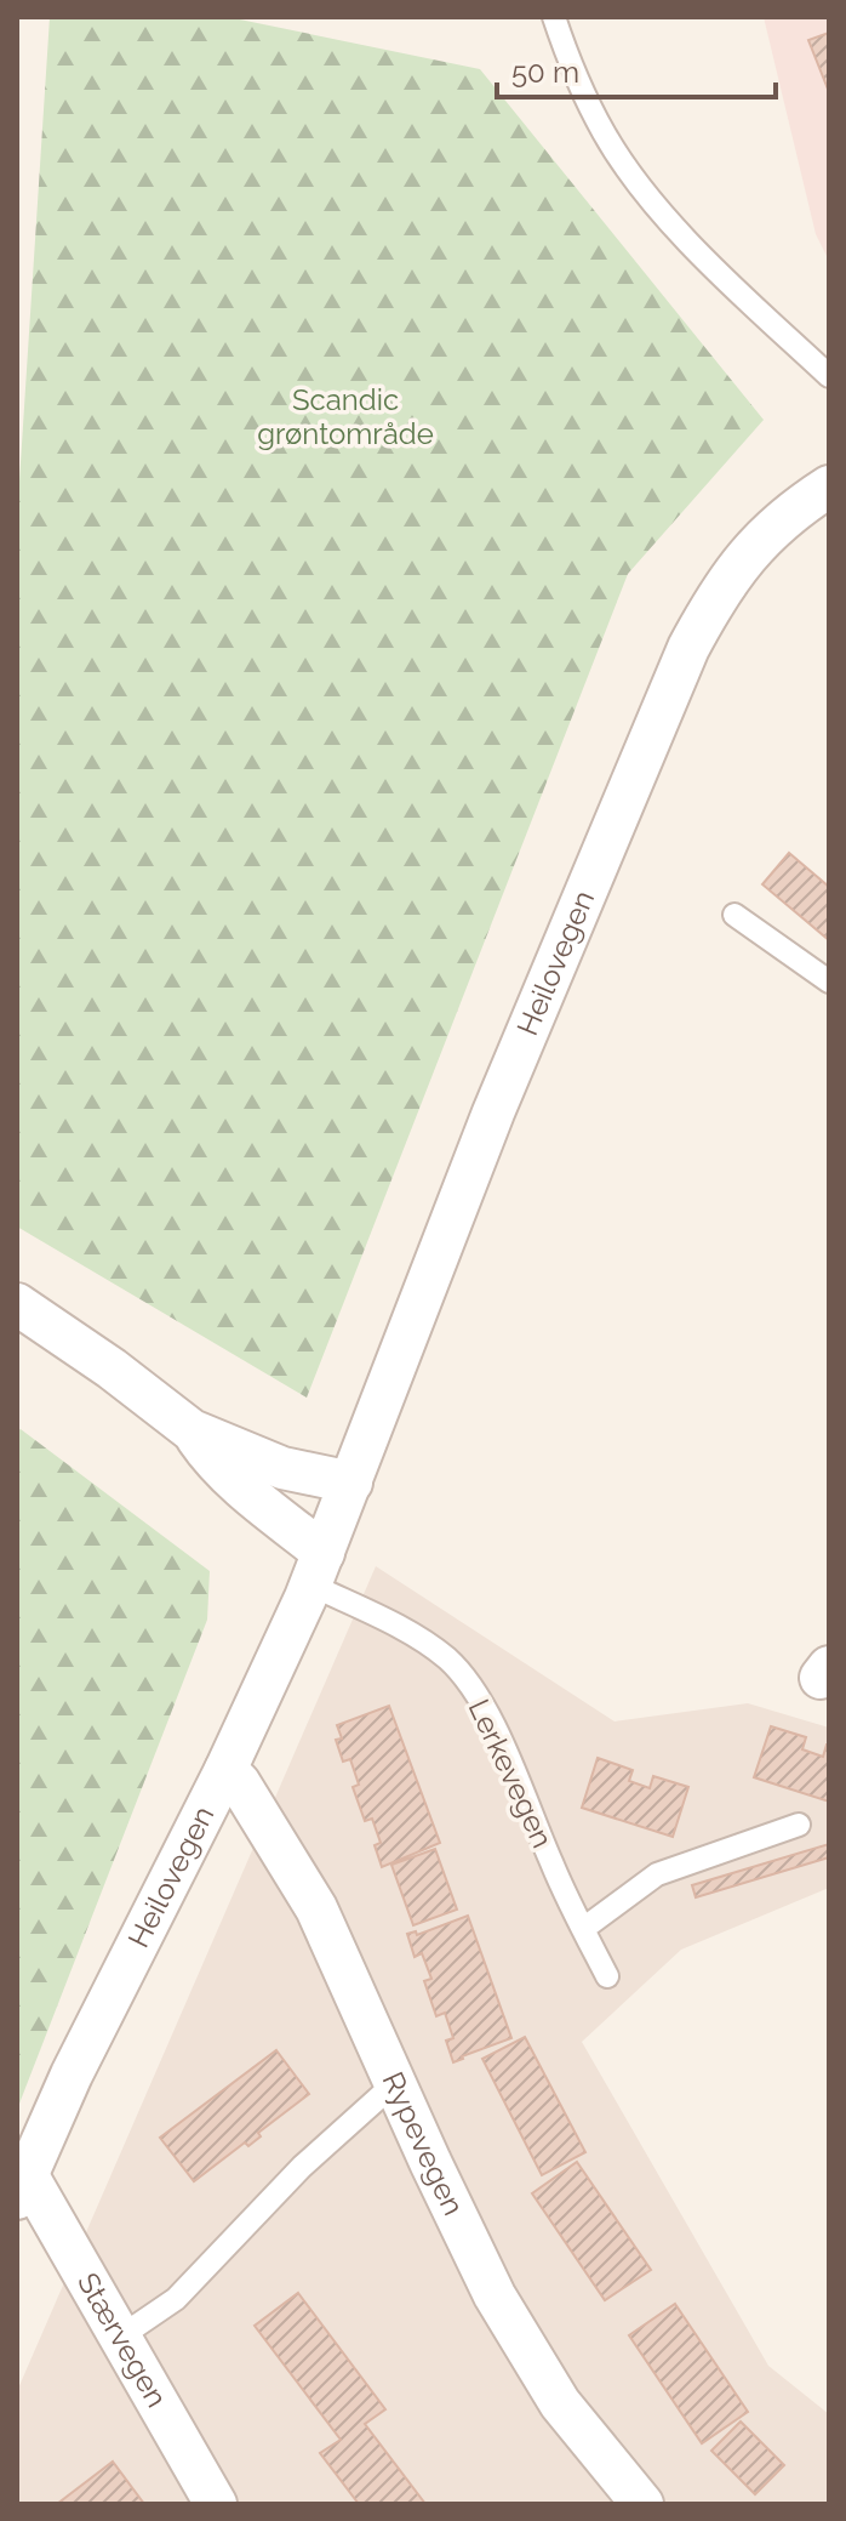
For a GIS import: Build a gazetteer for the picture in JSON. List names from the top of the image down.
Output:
{
  "streets": {
    "street": ["Heilovegen", "Rypevegen", "Stærvegen"],
    "lane": ["Lerkevegen"]
  },
  "crossings": [
    ["Heilovegen", "Lerkevegen"],
    ["Heilovegen", "Rypevegen"],
    ["Heilovegen", "Stærvegen"]
  ],
  "parks": ["Scandic grøntområde"],
  "scale_bar": "50 m"
}
